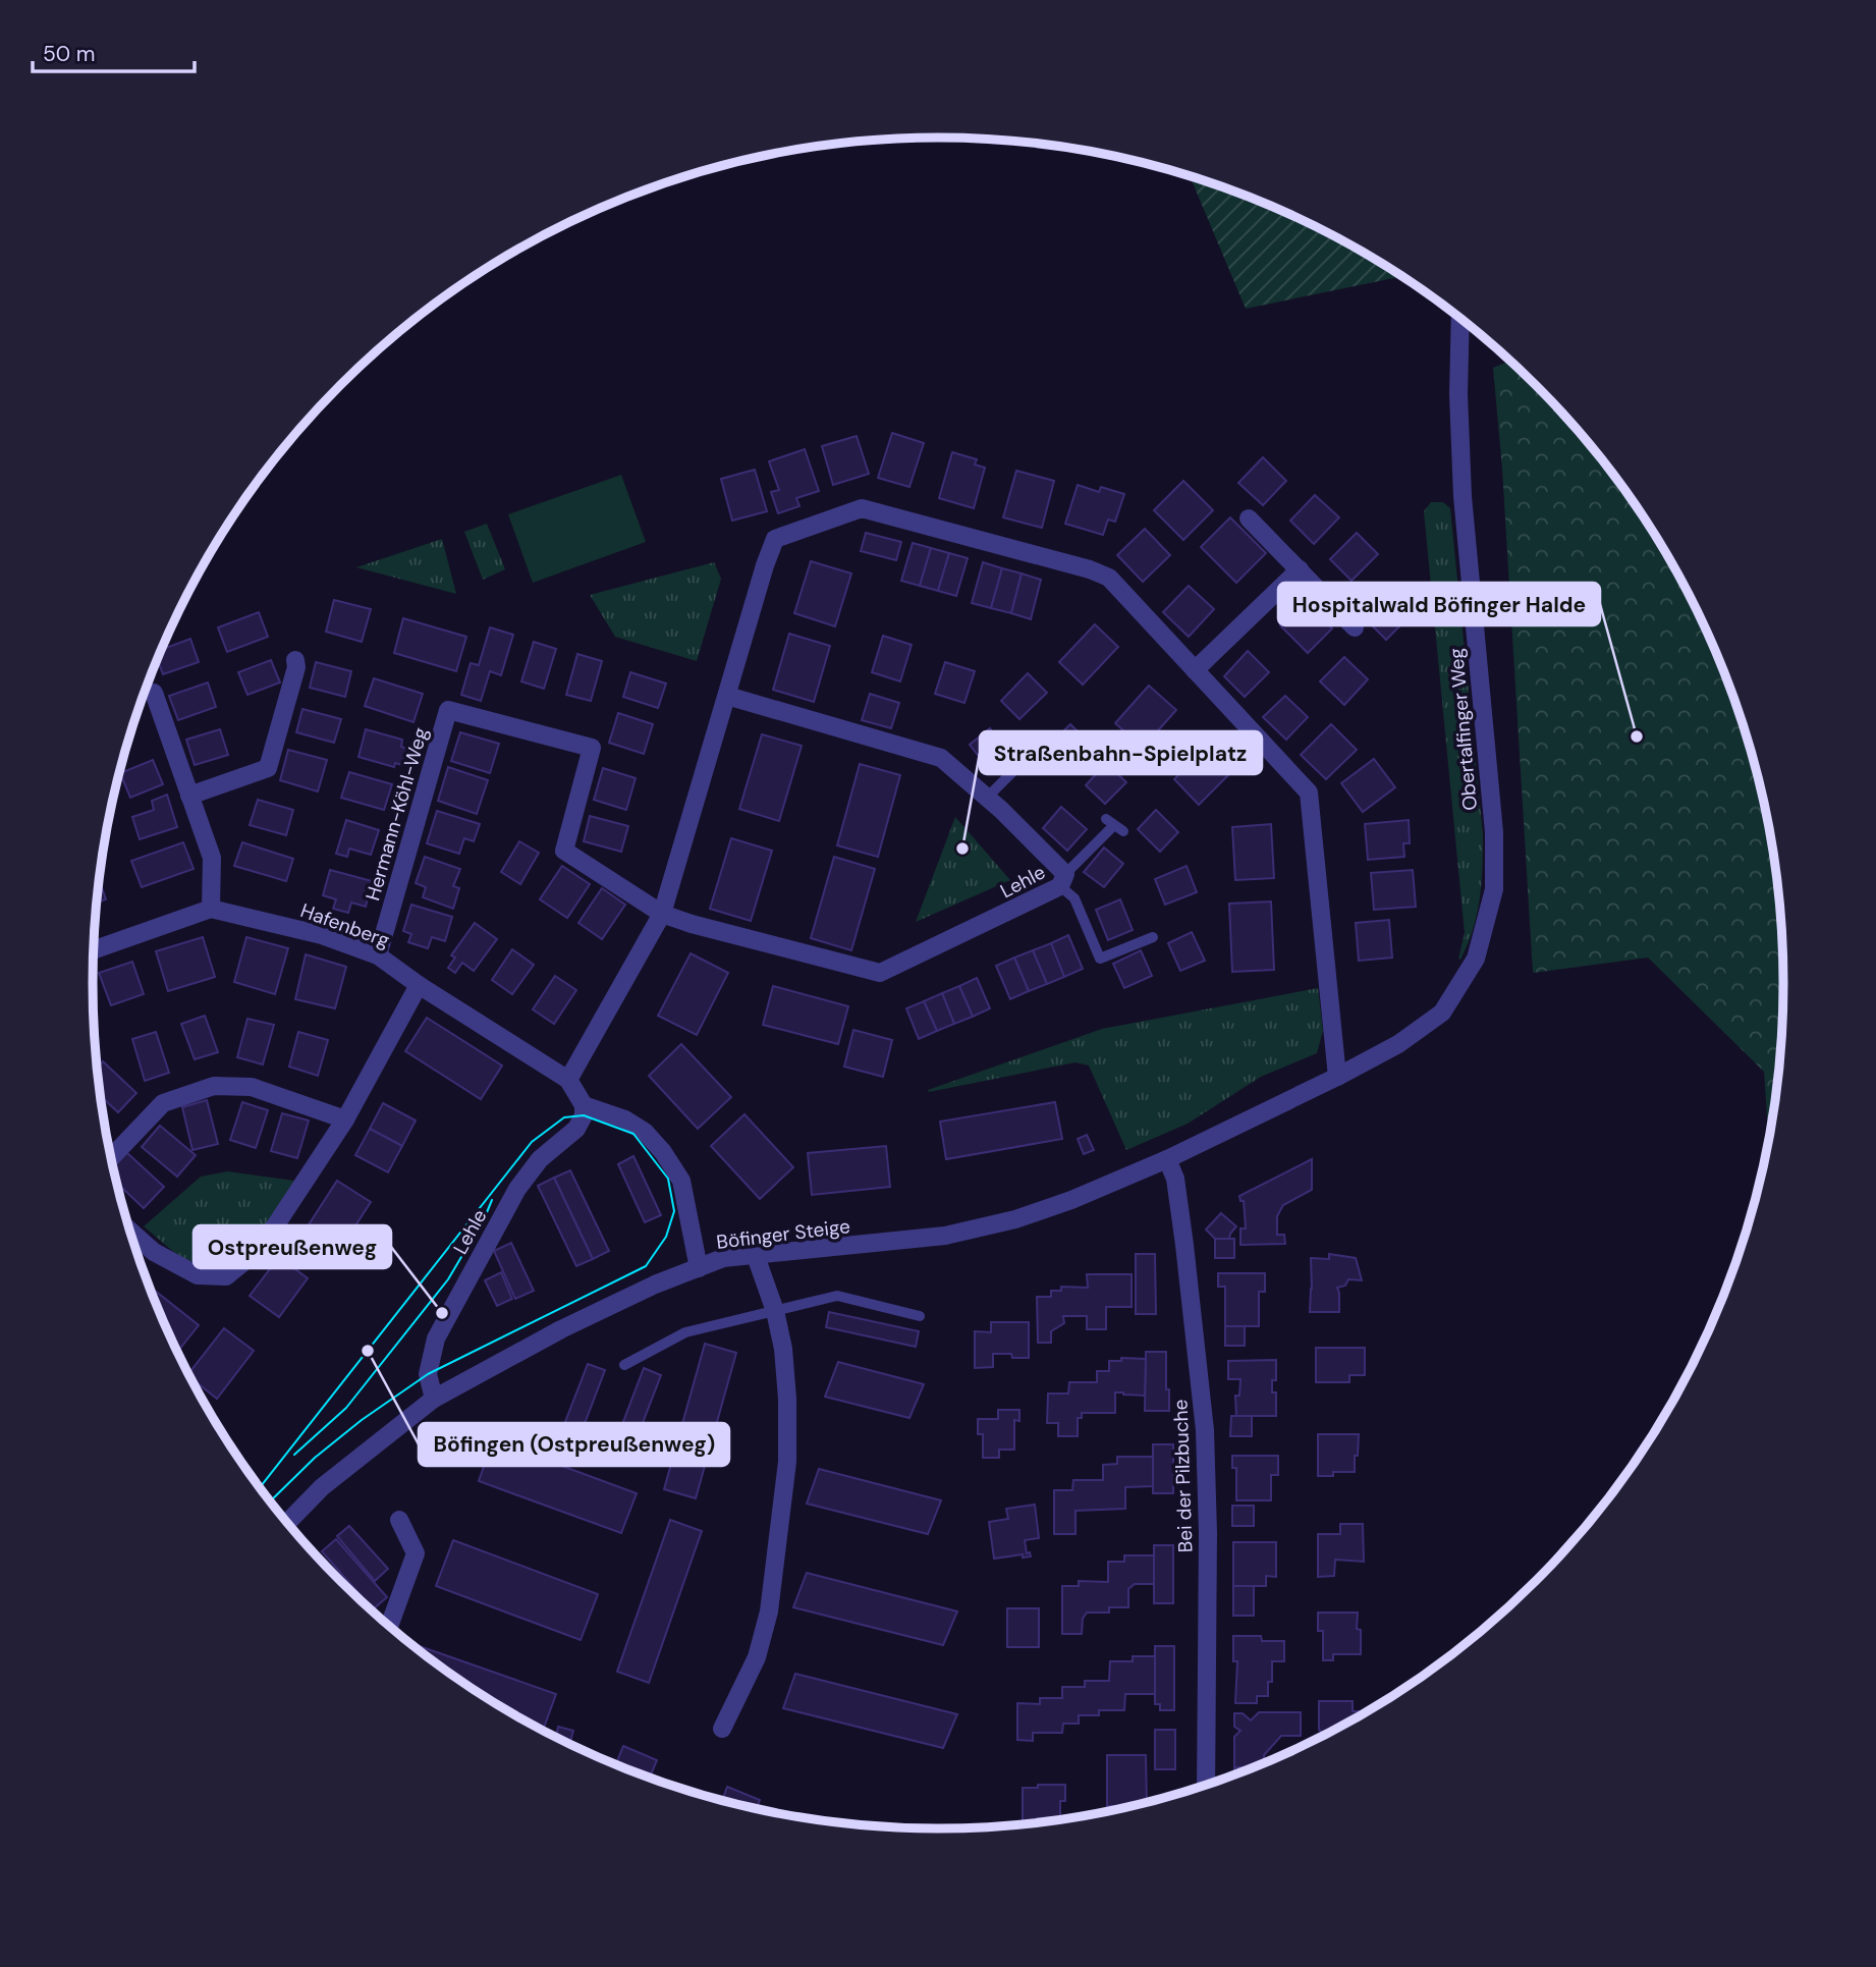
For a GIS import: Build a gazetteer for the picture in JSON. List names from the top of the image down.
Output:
{
  "streets": {
    "street": [
      "Obertalfinger Weg",
      "Hermann-Köhl-Weg",
      "Lehle",
      "Hafenberg",
      "Böfinger Steige",
      "Bei der Pilzbuche"
    ]
  },
  "crossings": [
    ["Obertalfinger Weg", "Böfinger Steige"],
    ["Hermann-Köhl-Weg", "Lehle"],
    ["Hermann-Köhl-Weg", "Hafenberg"],
    ["Lehle", "Böfinger Steige"],
    ["Böfinger Steige", "Bei der Pilzbuche"]
  ],
  "places": [
    "Hospitalwald Böfinger Halde",
    "Straßenbahn-Spielplatz",
    "Ostpreußenweg",
    "Böfingen (Ostpreußenweg)"
  ],
  "scale_bar": "50 m"
}
